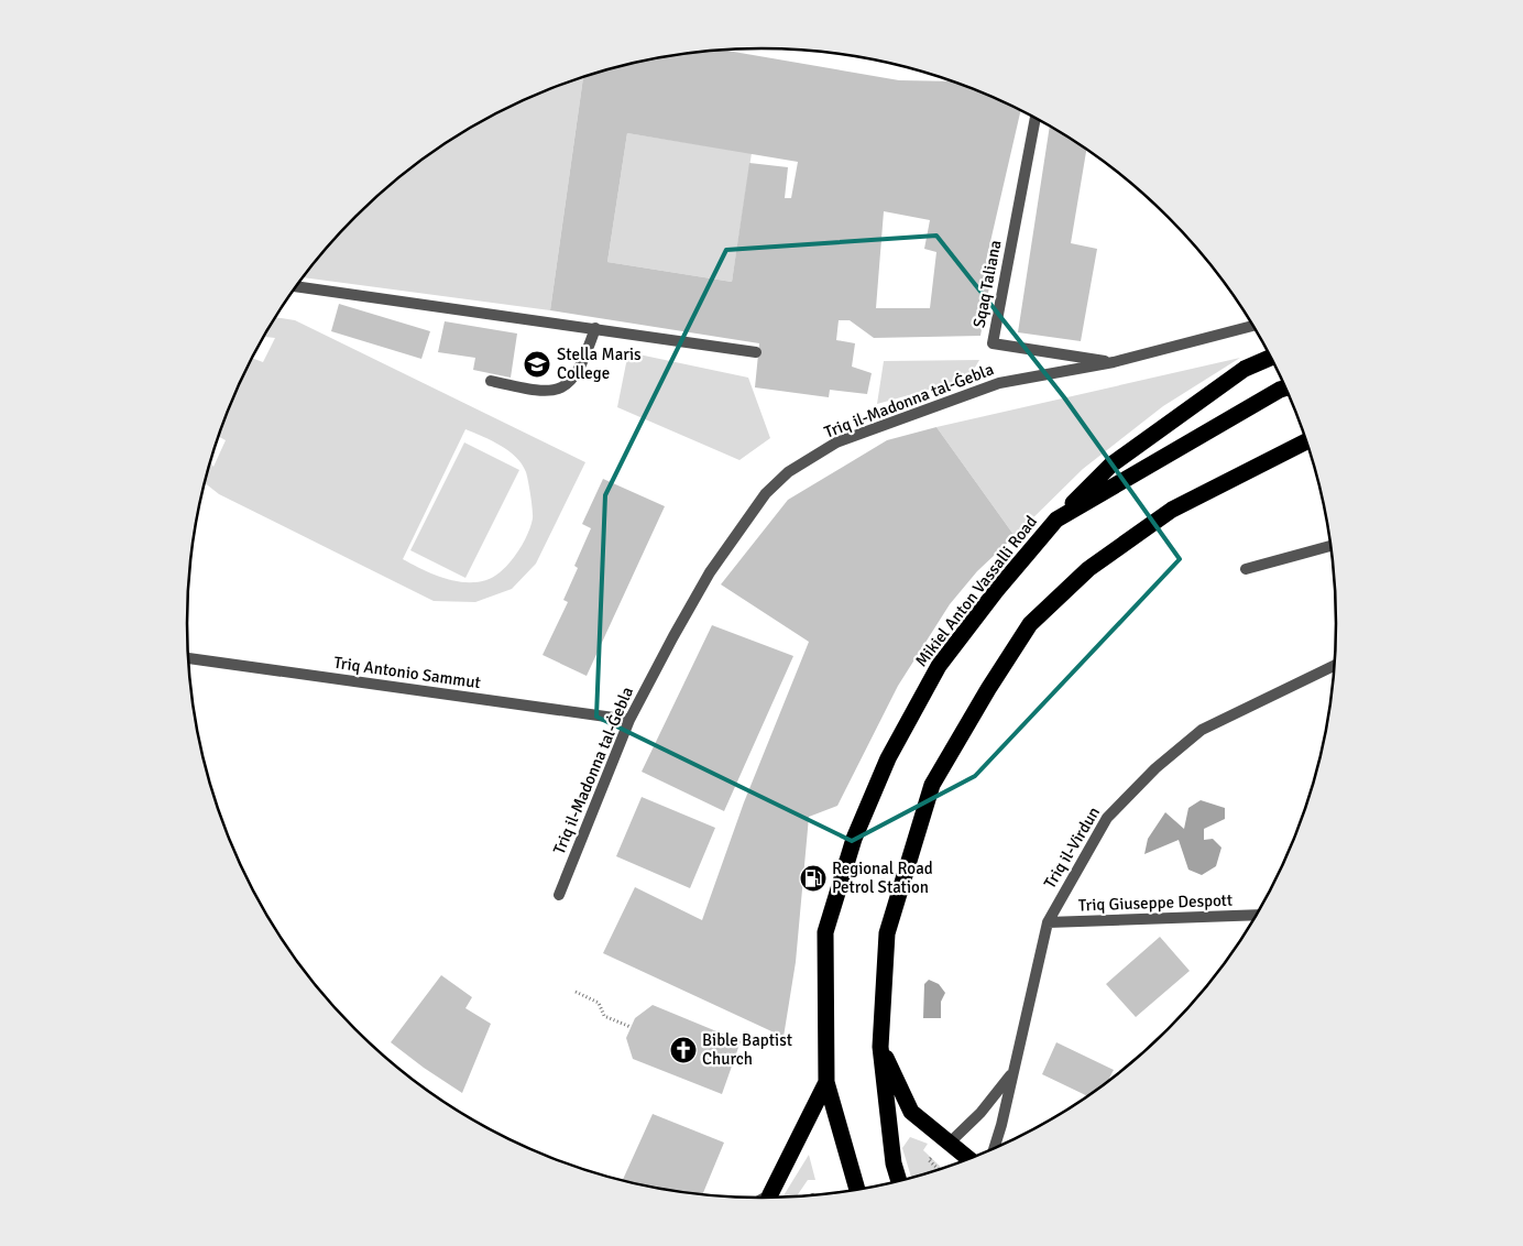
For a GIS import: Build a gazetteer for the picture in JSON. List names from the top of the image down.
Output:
{
  "streets": {
    "highway": ["Mikiel Anton Vassalli Road"],
    "street": [
      "Sqaq Taliana",
      "Triq il-Madonna tal-Ġebla",
      "Triq Antonio Sammut",
      "Triq il-Virdun",
      "Triq Giuseppe Despott"
    ]
  },
  "crossings": [
    ["Sqaq Taliana", "Triq il-Madonna tal-Ġebla"],
    ["Triq il-Madonna tal-Ġebla", "Triq Antonio Sammut"],
    ["Triq il-Virdun", "Triq Giuseppe Despott"]
  ],
  "places": {
    "school or university": ["Stella Maris College"],
    "fuel station": ["Regional Road Petrol Station"],
    "church": ["Bible Baptist Church"]
  }
}
